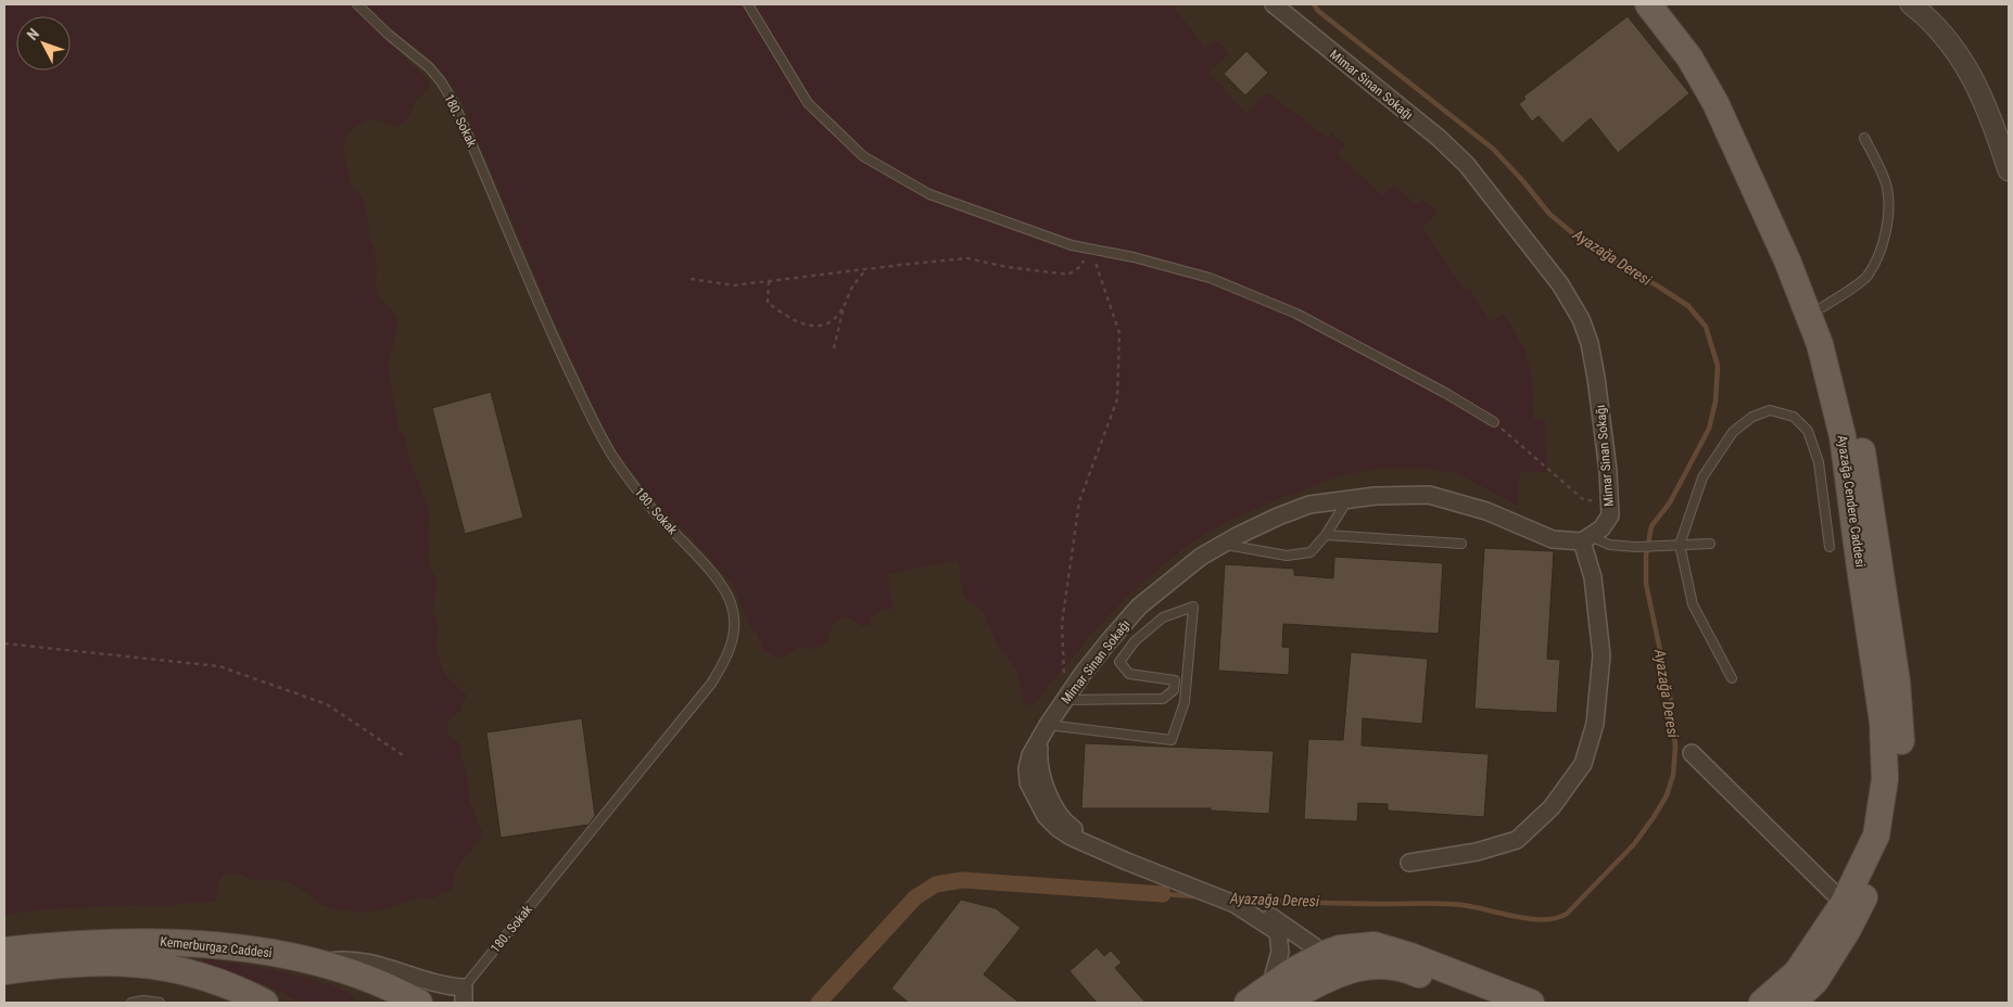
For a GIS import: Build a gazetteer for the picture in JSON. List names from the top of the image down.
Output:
{
  "streets": {
    "main road": ["Ayazağa Cendere Caddesi", "Kemerburgaz Caddesi"],
    "street": ["Mimar Sinan Sokağı"],
    "lane": ["180. Sokak"]
  },
  "water": ["Ayazağa Deresi"],
  "north": "top left"
}
